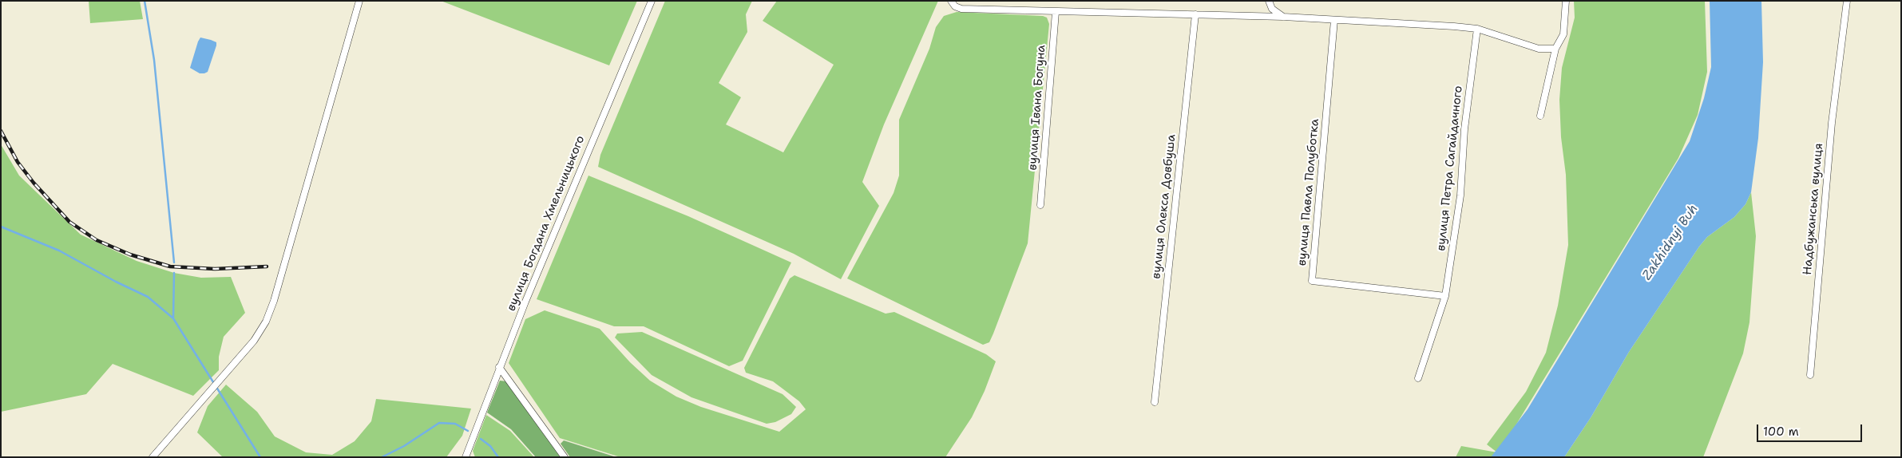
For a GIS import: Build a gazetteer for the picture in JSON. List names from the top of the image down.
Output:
{
  "streets": {
    "street": [
      "вулиця Івана Богуна",
      "вулиця Петра Сагайдачного",
      "вулиця Павла Полуботка",
      "вулиця Олекса Довбуша",
      "Надбужанська вулиця",
      "вулиця Богдана Хмельницького"
    ]
  },
  "crossings": [
    ["вулиця Петра Сагайдачного", "вулиця Павла Полуботка"]
  ],
  "water": ["Zakhidnyi Buh"],
  "scale_bar": "100 m"
}
